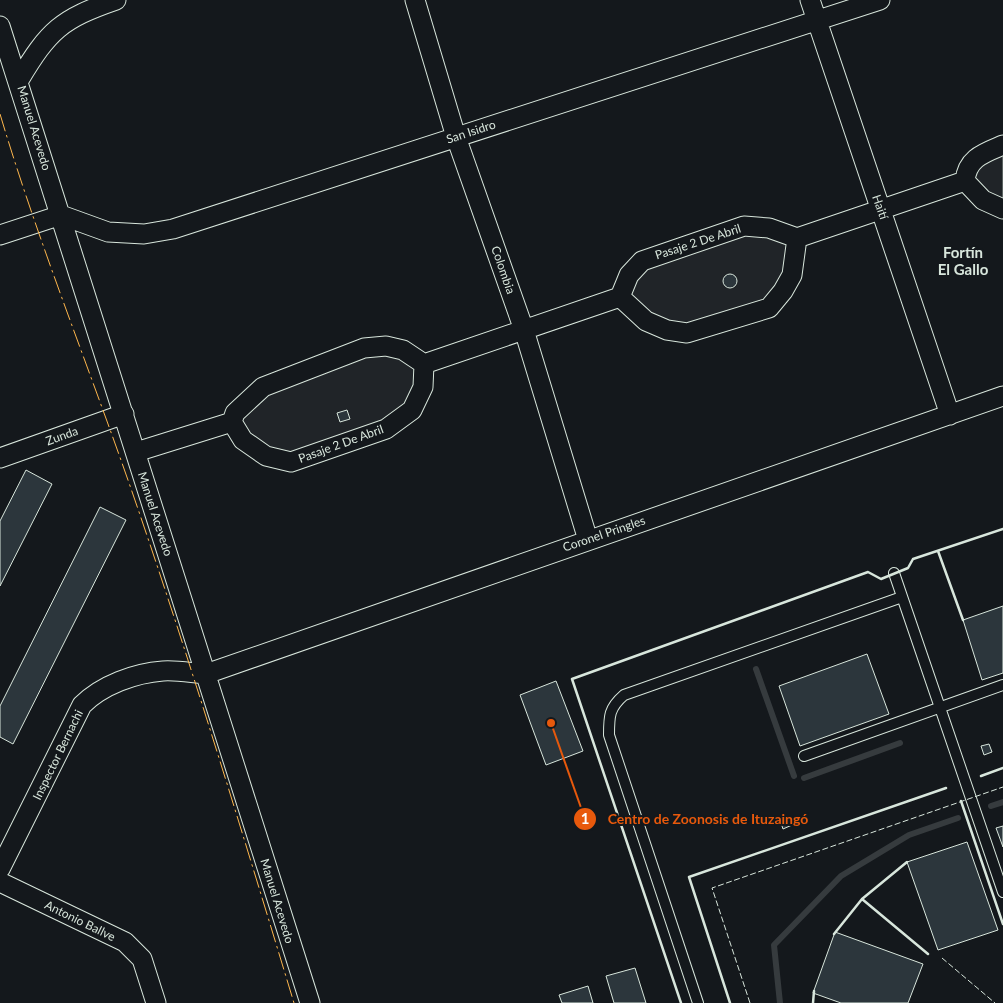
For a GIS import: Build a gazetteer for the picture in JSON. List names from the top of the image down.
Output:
{
  "streets": {
    "street": [
      "Manuel Acevedo",
      "San Isidro",
      "Haití",
      "Pasaje 2 De Abril",
      "Colombia",
      "Zunda",
      "Coronel Pringles",
      "Inspector Bernachi",
      "Antonio Ballve"
    ]
  },
  "crossings": [
    ["Manuel Acevedo", "San Isidro"],
    ["Manuel Acevedo", "Zunda"],
    ["Manuel Acevedo", "Coronel Pringles"],
    ["Manuel Acevedo", "Inspector Bernachi"],
    ["San Isidro", "Haití"],
    ["San Isidro", "Colombia"],
    ["Haití", "Coronel Pringles"],
    ["Colombia", "Coronel Pringles"],
    ["Coronel Pringles", "Inspector Bernachi"]
  ],
  "districts": ["Fortín El Gallo"],
  "places": ["Centro de Zoonosis de Ituzaingó"]
}
